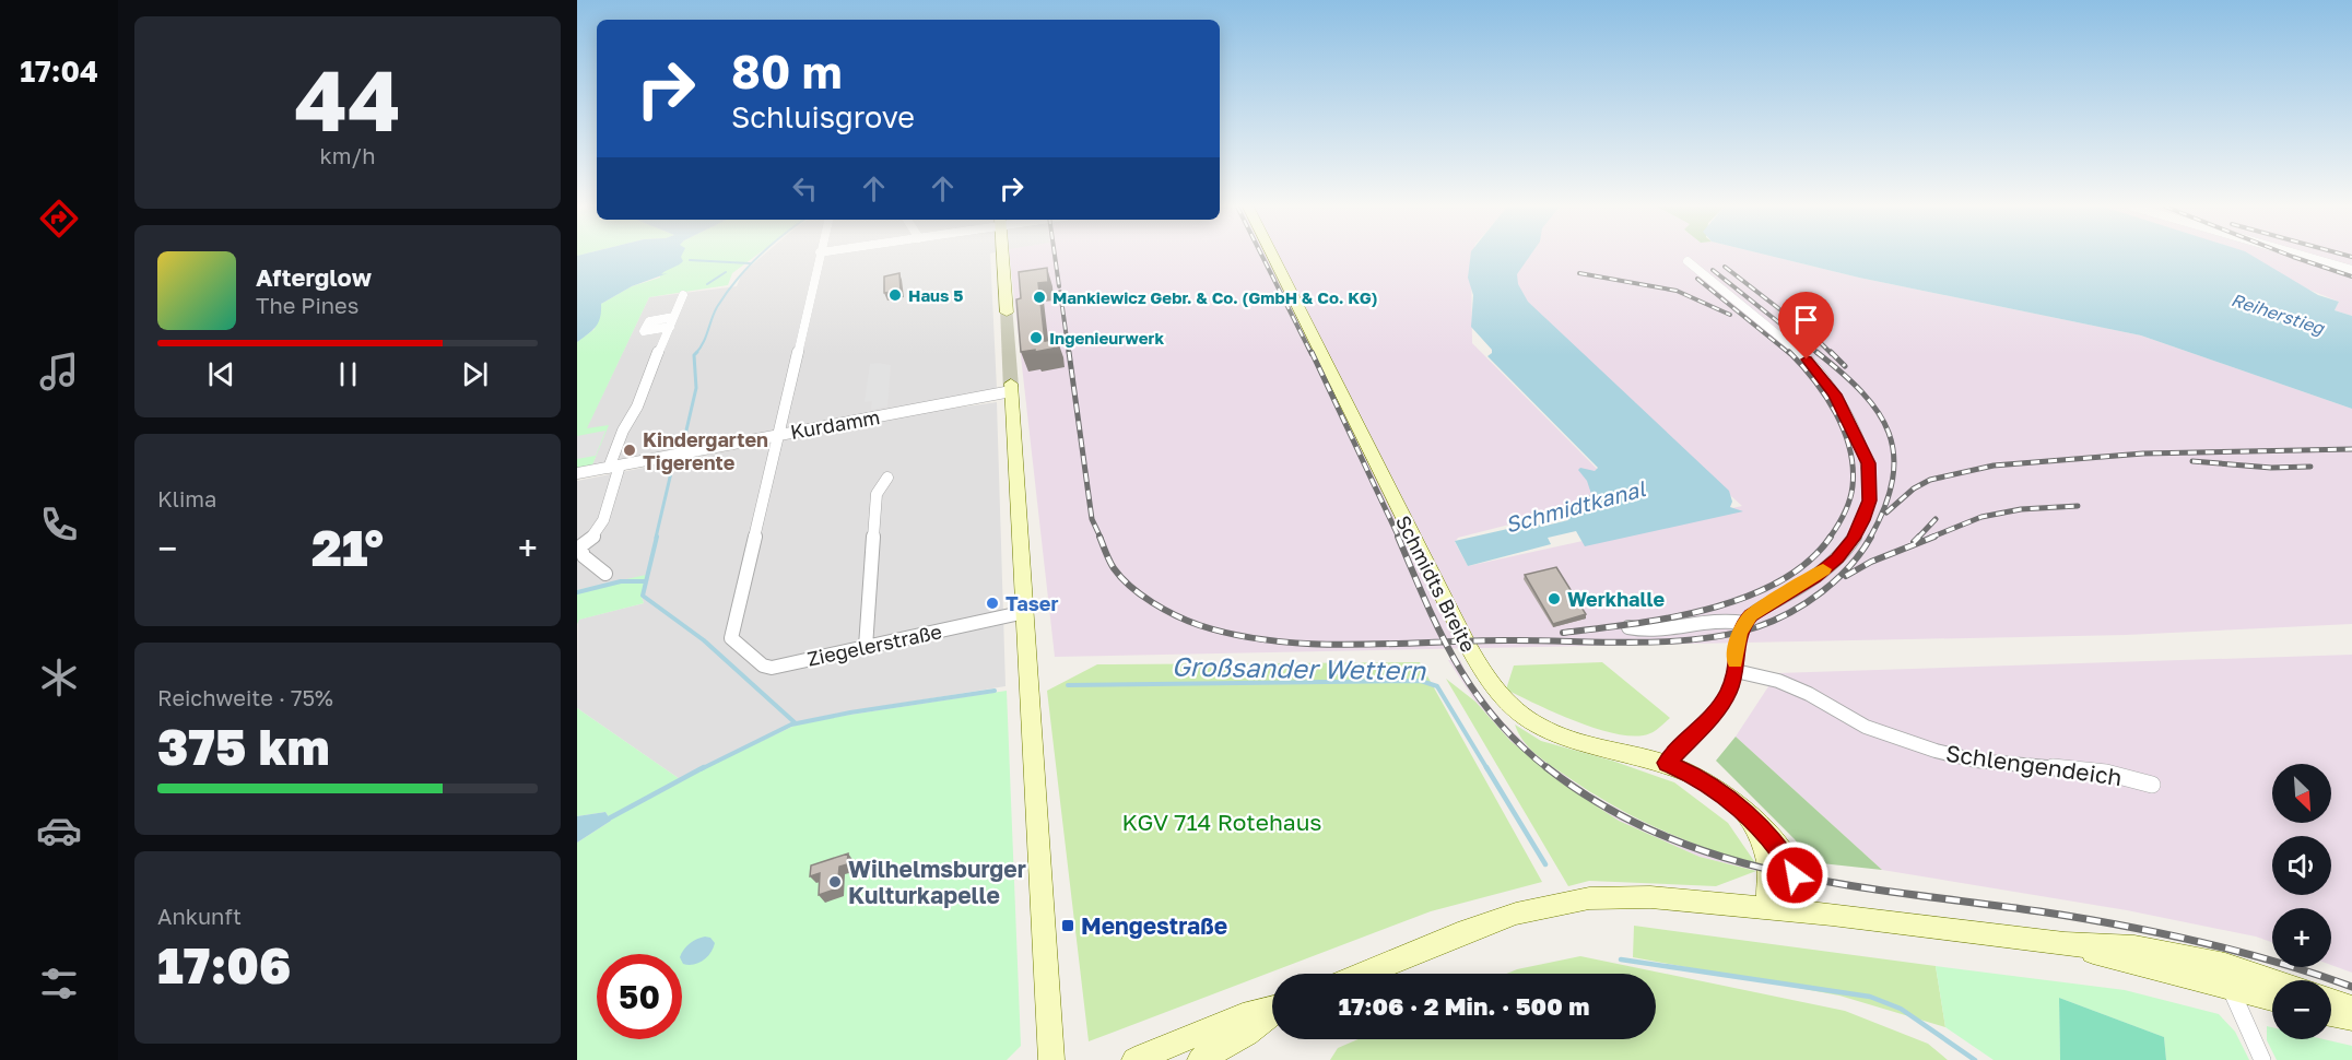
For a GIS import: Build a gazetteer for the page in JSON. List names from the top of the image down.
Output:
{
  "streets": {
    "main road": ["Schmidts Breite"],
    "street": ["Kurdamm", "Ziegelerstraße", "Schlengendeich"]
  },
  "crossings": [
    ["Kurdamm", "Ziegelerstraße"]
  ],
  "water": ["Reiherstieg", "Schmidtkanal", "Großsander Wettern"],
  "parks": ["KGV 714 Rotehaus"],
  "places": {
    "other": [
      "Haus 5",
      "Mankiewicz Gebr. & Co. (GmbH & Co. KG)",
      "Ingenieurwerk",
      "Kindergarten Tigerente",
      "Werkhalle",
      "Taser",
      "Wilhelmsburger Kulturkapelle"
    ],
    "transit": ["Mengestraße"]
  },
  "north": "bottom right",
  "page": {
    "tabs": "17:04",
    "tile": [
      ["44", "km/h"],
      "Klima",
      ["Reichweite · 75%", "375 km"],
      ["Ankunft", "17:06"]
    ],
    "turn": ["80 m", "Schluisgrove"],
    "song": ["Afterglow", "The Pines"],
    "heat": ["−", "21°", "+"],
    "map_buttons": ["+", "−"],
    "limit": "50",
    "trip": "17:06 · 2 Min. · 500 m"
  }
}
